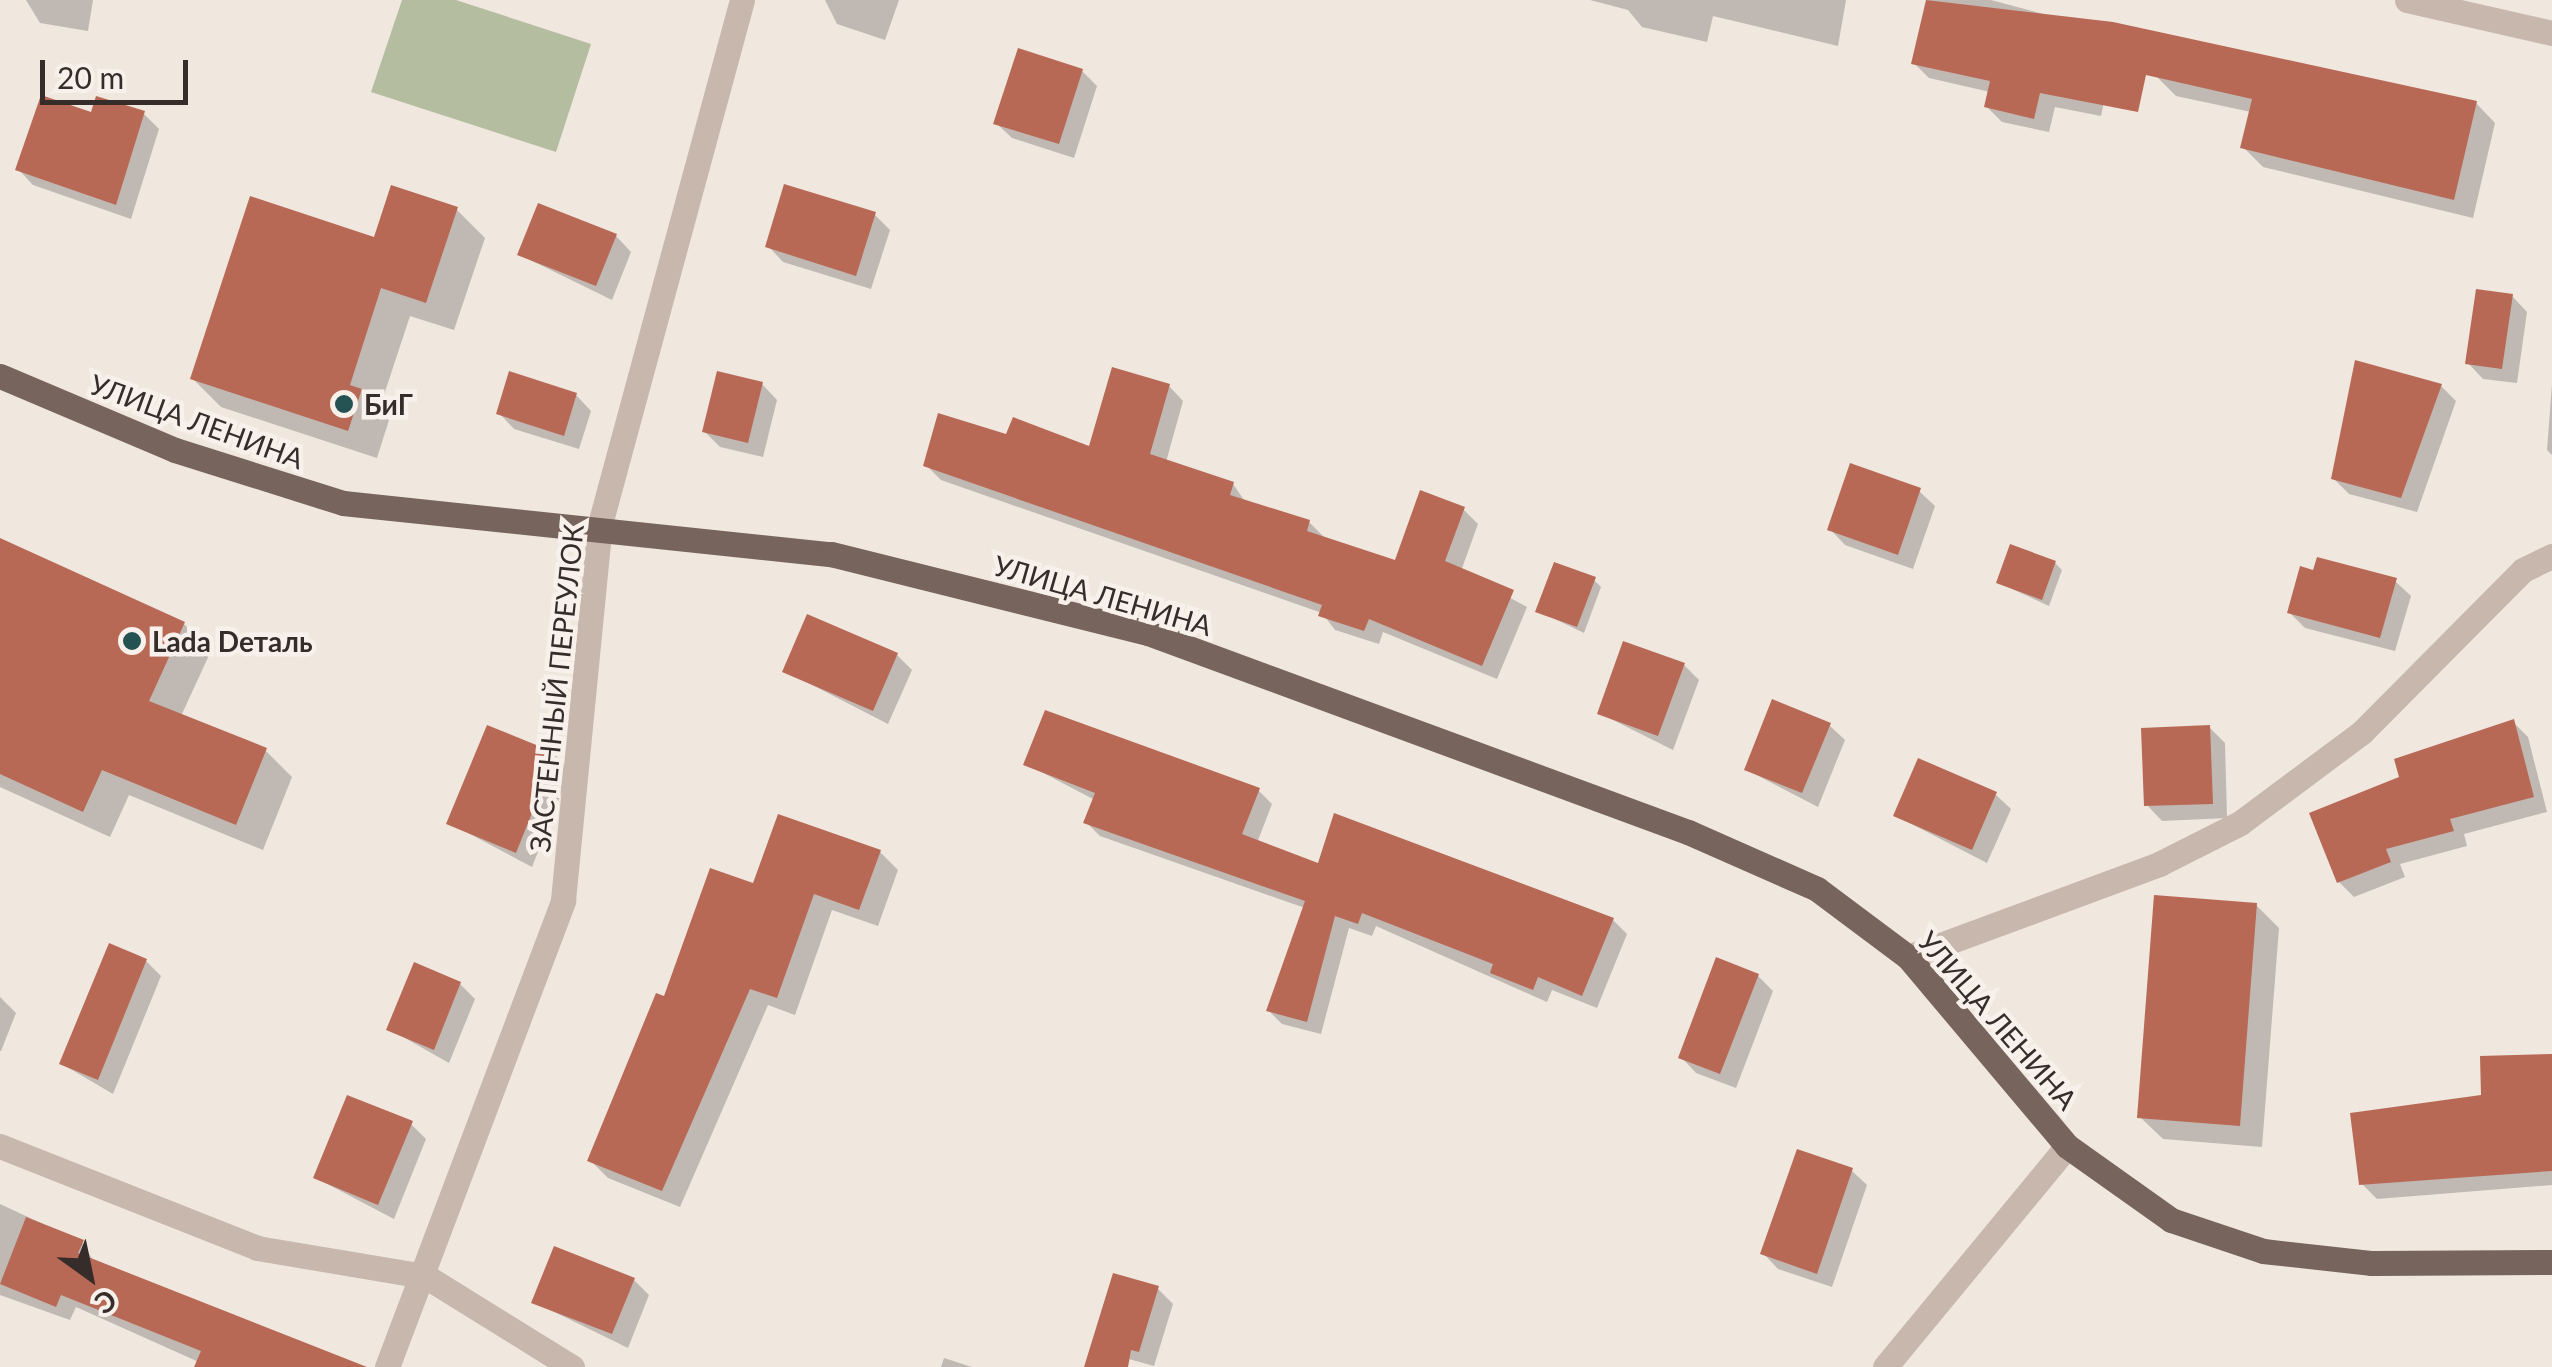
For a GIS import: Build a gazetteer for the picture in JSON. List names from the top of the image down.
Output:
{
  "streets": {
    "main road": ["УЛИЦА ЛЕНИНА"],
    "street": ["ЗАСТЕННЫЙ ПЕРЕУЛОК"]
  },
  "crossings": [
    ["УЛИЦА ЛЕНИНА", "ЗАСТЕННЫЙ ПЕРЕУЛОК"]
  ],
  "places": ["БиГ", "Lada Dеталь"],
  "scale_bar": "20 m",
  "north": "bottom right"
}
